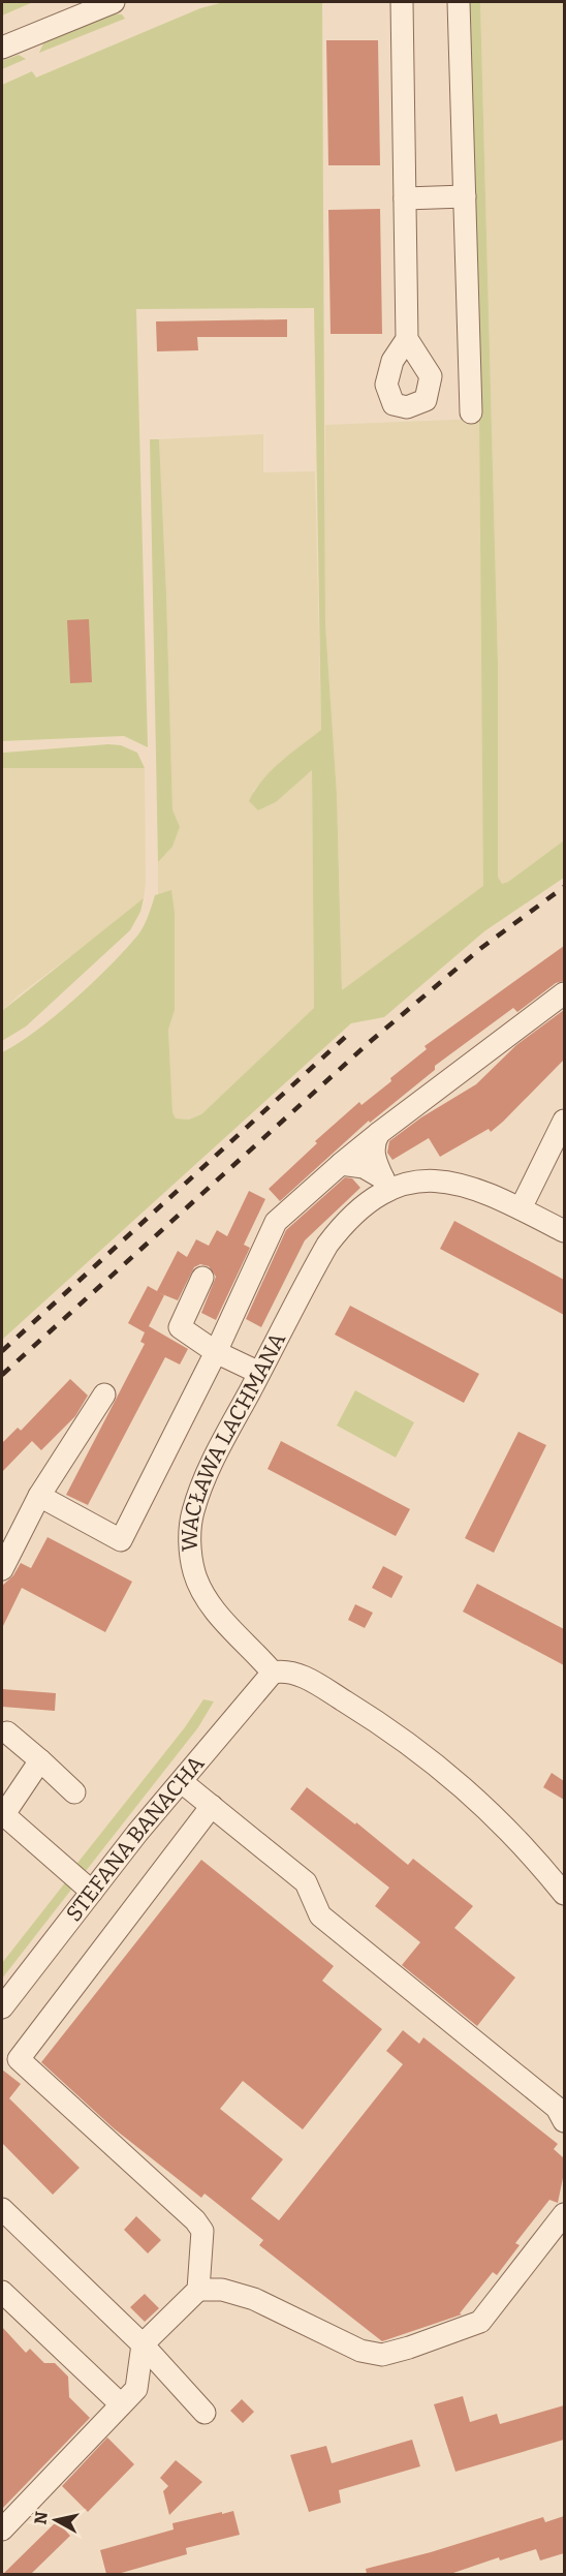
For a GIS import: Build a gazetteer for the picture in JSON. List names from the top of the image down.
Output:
{
  "streets": {
    "street": ["WACŁAWA LACHMANA", "STEFANA BANACHA"]
  },
  "crossings": [
    ["WACŁAWA LACHMANA", "STEFANA BANACHA"]
  ],
  "north": "left"
}
